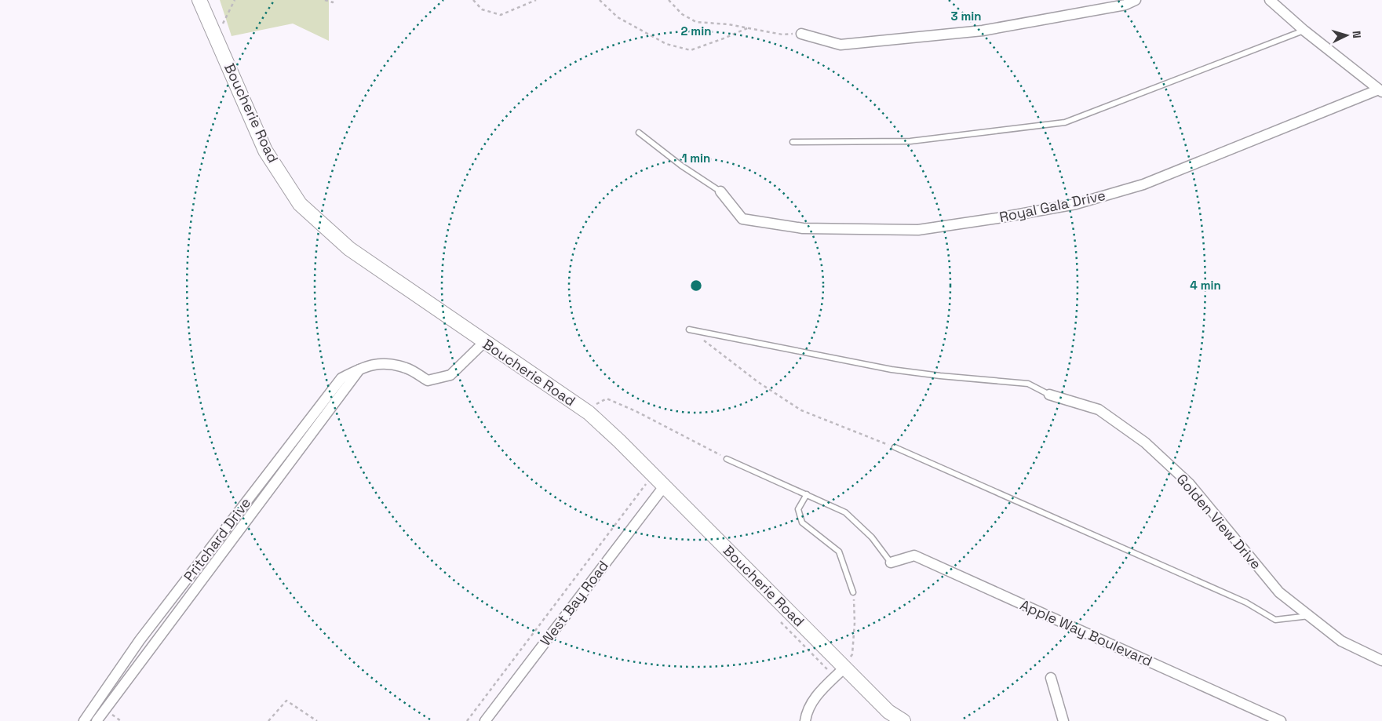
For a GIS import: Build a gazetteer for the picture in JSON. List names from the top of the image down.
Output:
{
  "streets": {
    "main road": ["Boucherie Road"],
    "street": [
      "Royal Gala Drive",
      "Golden View Drive",
      "Pritchard Drive",
      "West Bay Road",
      "Apple Way Boulevard"
    ]
  },
  "crossings": [
    ["Boucherie Road", "Pritchard Drive"],
    ["Boucherie Road", "West Bay Road"]
  ],
  "north": "right",
  "rings": [
    "3 min",
    "2 min",
    "1 min",
    "4 min"
  ]
}
